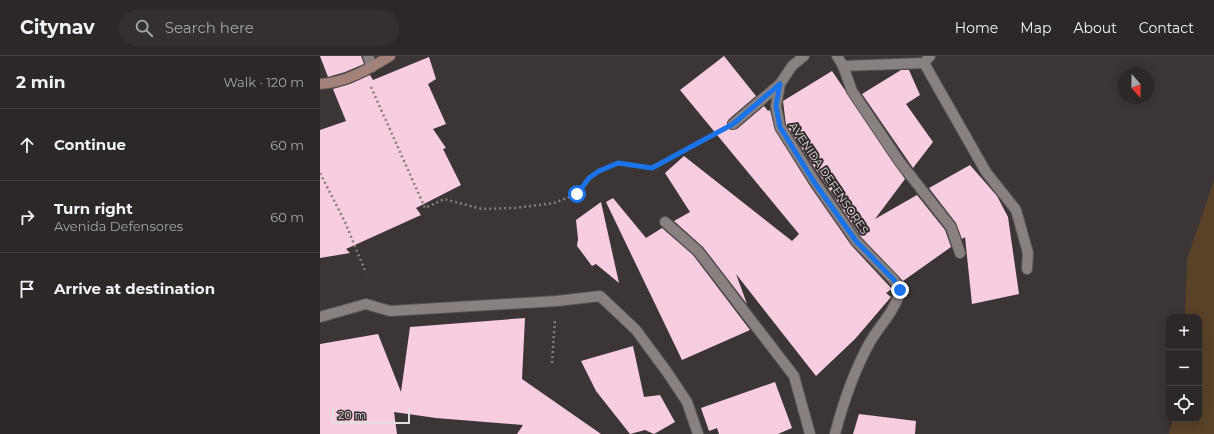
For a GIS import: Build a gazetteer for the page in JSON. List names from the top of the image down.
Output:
{
  "streets": {
    "street": ["AVENIDA DEFENSORES"]
  },
  "scale_bar": "20 m",
  "north": "bottom",
  "page": {
    "header": "Citynav",
    "search": "Search here",
    "nav": [
      "Home",
      "Map",
      "About",
      "Contact"
    ],
    "heading": ["2 min", "Walk · 120 m"],
    "list": [
      ["Continue", "60 m"],
      ["Turn right", "Avenida Defensores", "60 m"],
      "Arrive at destination"
    ],
    "map_buttons": ["+", "−"],
    "scale": "20 m"
  }
}
